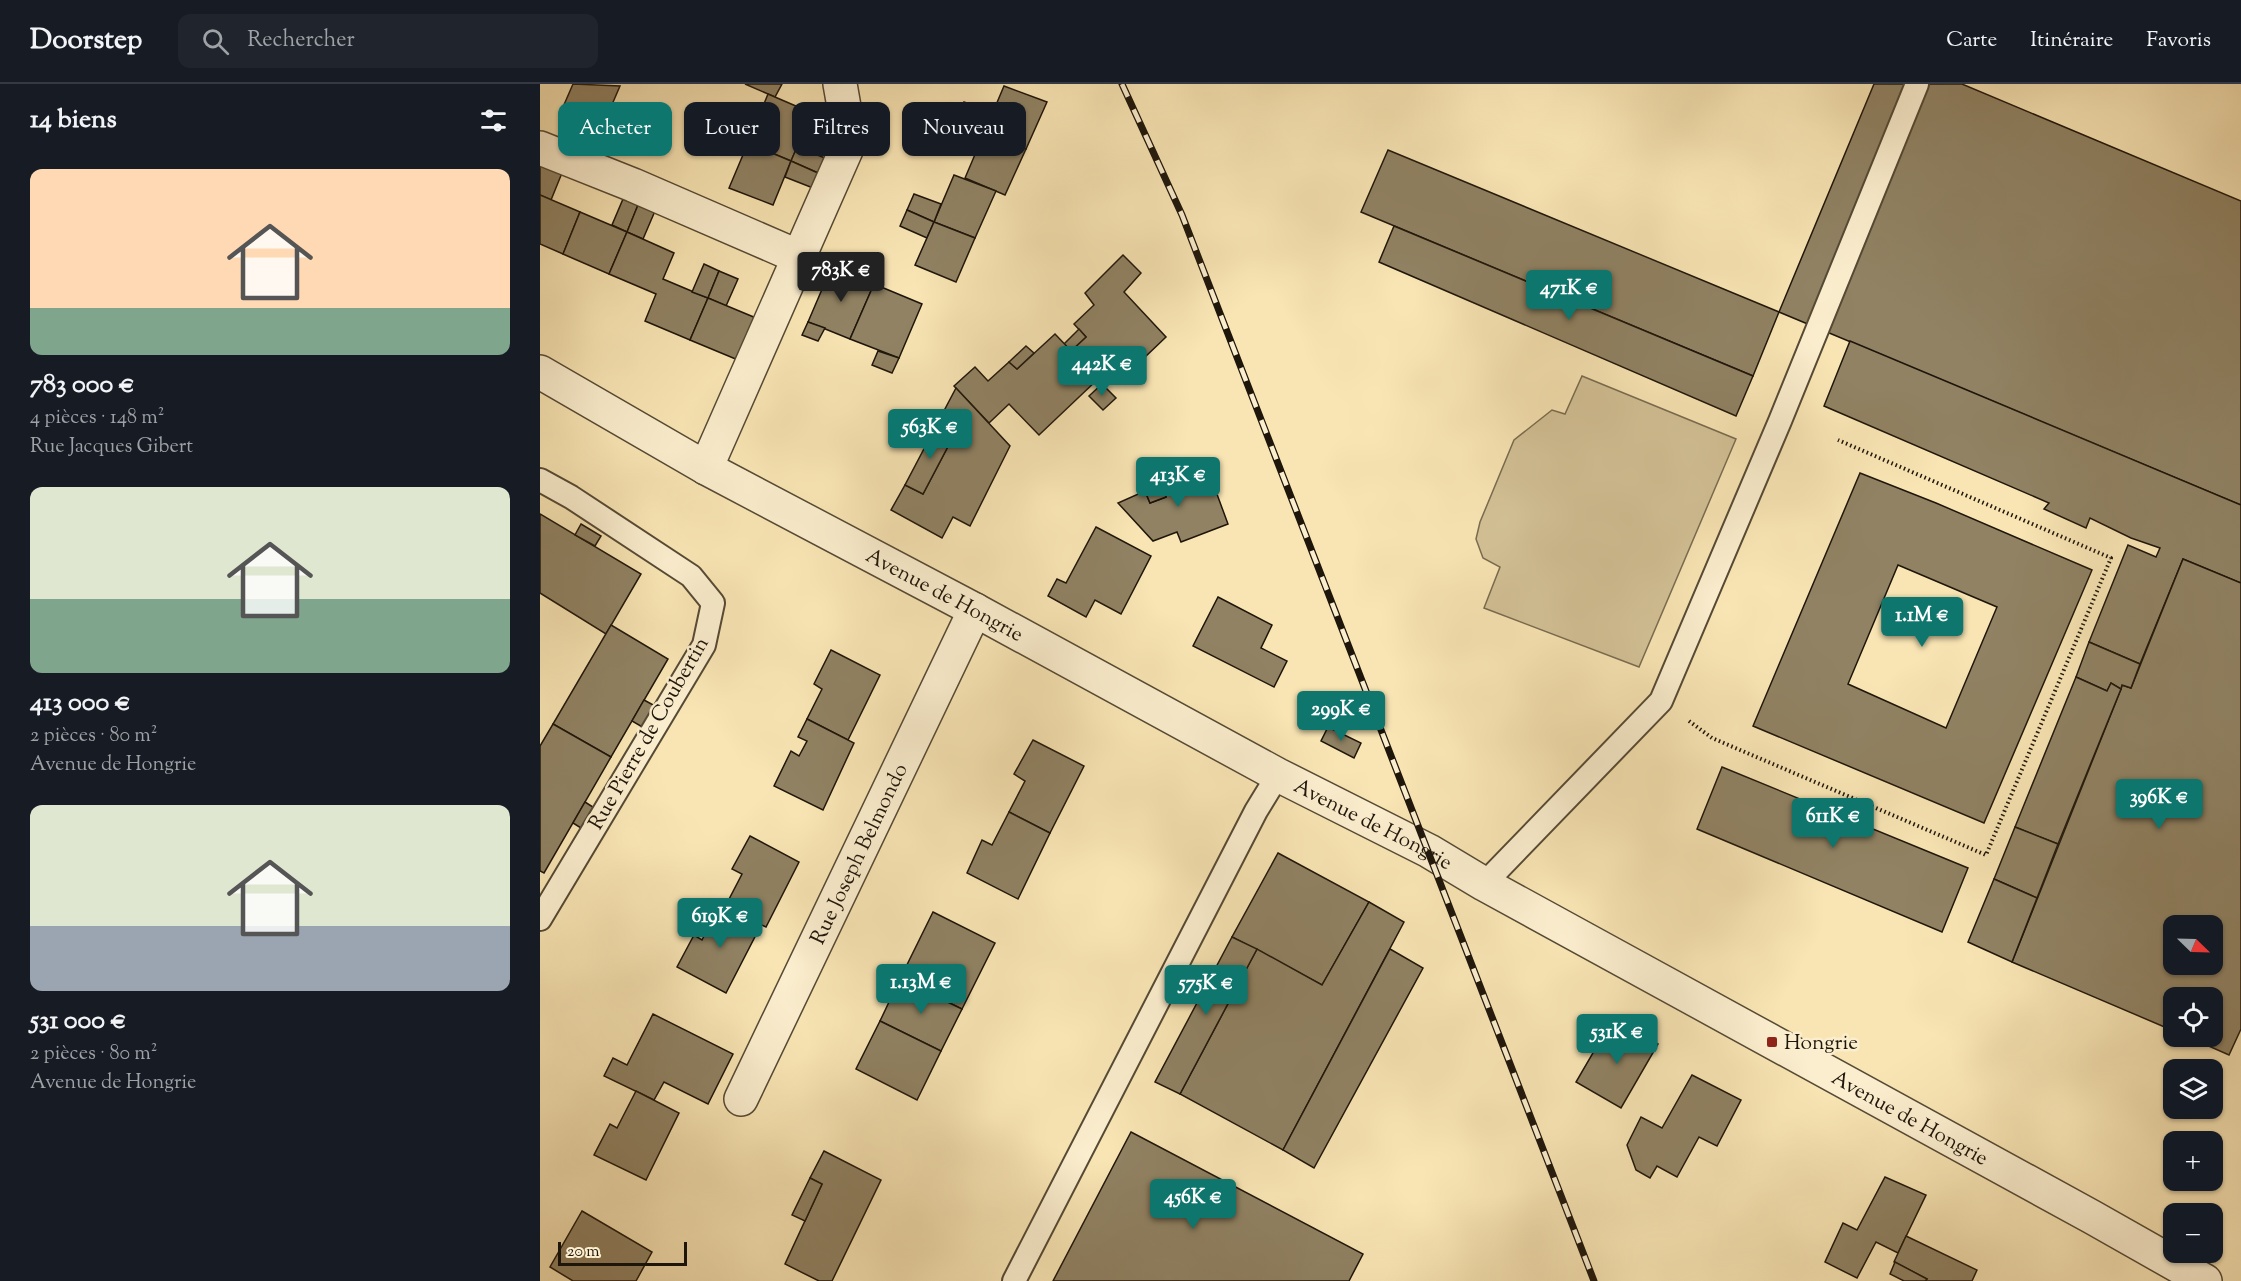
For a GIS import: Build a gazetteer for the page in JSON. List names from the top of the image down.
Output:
{
  "streets": {
    "street": ["Avenue de Hongrie", "Rue Joseph Belmondo"],
    "lane": ["Rue Pierre de Coubertin"]
  },
  "crossings": [
    ["Avenue de Hongrie", "Rue Joseph Belmondo"]
  ],
  "places": {
    "transit": ["Hongrie"]
  },
  "scale_bar": "20 m",
  "north": "bottom right",
  "page": {
    "header": "Doorstep",
    "search": "Rechercher",
    "nav": ["Carte", "Itinéraire", "Favoris"],
    "heading": "14 biens",
    "chip": [
      "Acheter",
      "Louer",
      "Filtres",
      "Nouveau"
    ],
    "list": [
      {
        "name": "783 000 €",
        "note": "4 pièces · 148 m² · Rue Jacques Gibert"
      },
      {
        "name": "413 000 €",
        "note": "2 pièces · 80 m² · Avenue de Hongrie"
      },
      {
        "name": "531 000 €",
        "note": "2 pièces · 80 m² · Avenue de Hongrie"
      }
    ],
    "price": [
      "783K €",
      "471K €",
      "442K €",
      "563K €",
      "413K €",
      "1.1M €",
      "299K €",
      "396K €",
      "611K €",
      "619K €",
      "1.13M €",
      "575K €",
      "531K €",
      "456K €"
    ],
    "map_buttons": ["+", "−"],
    "scale": "20 m"
  }
}
